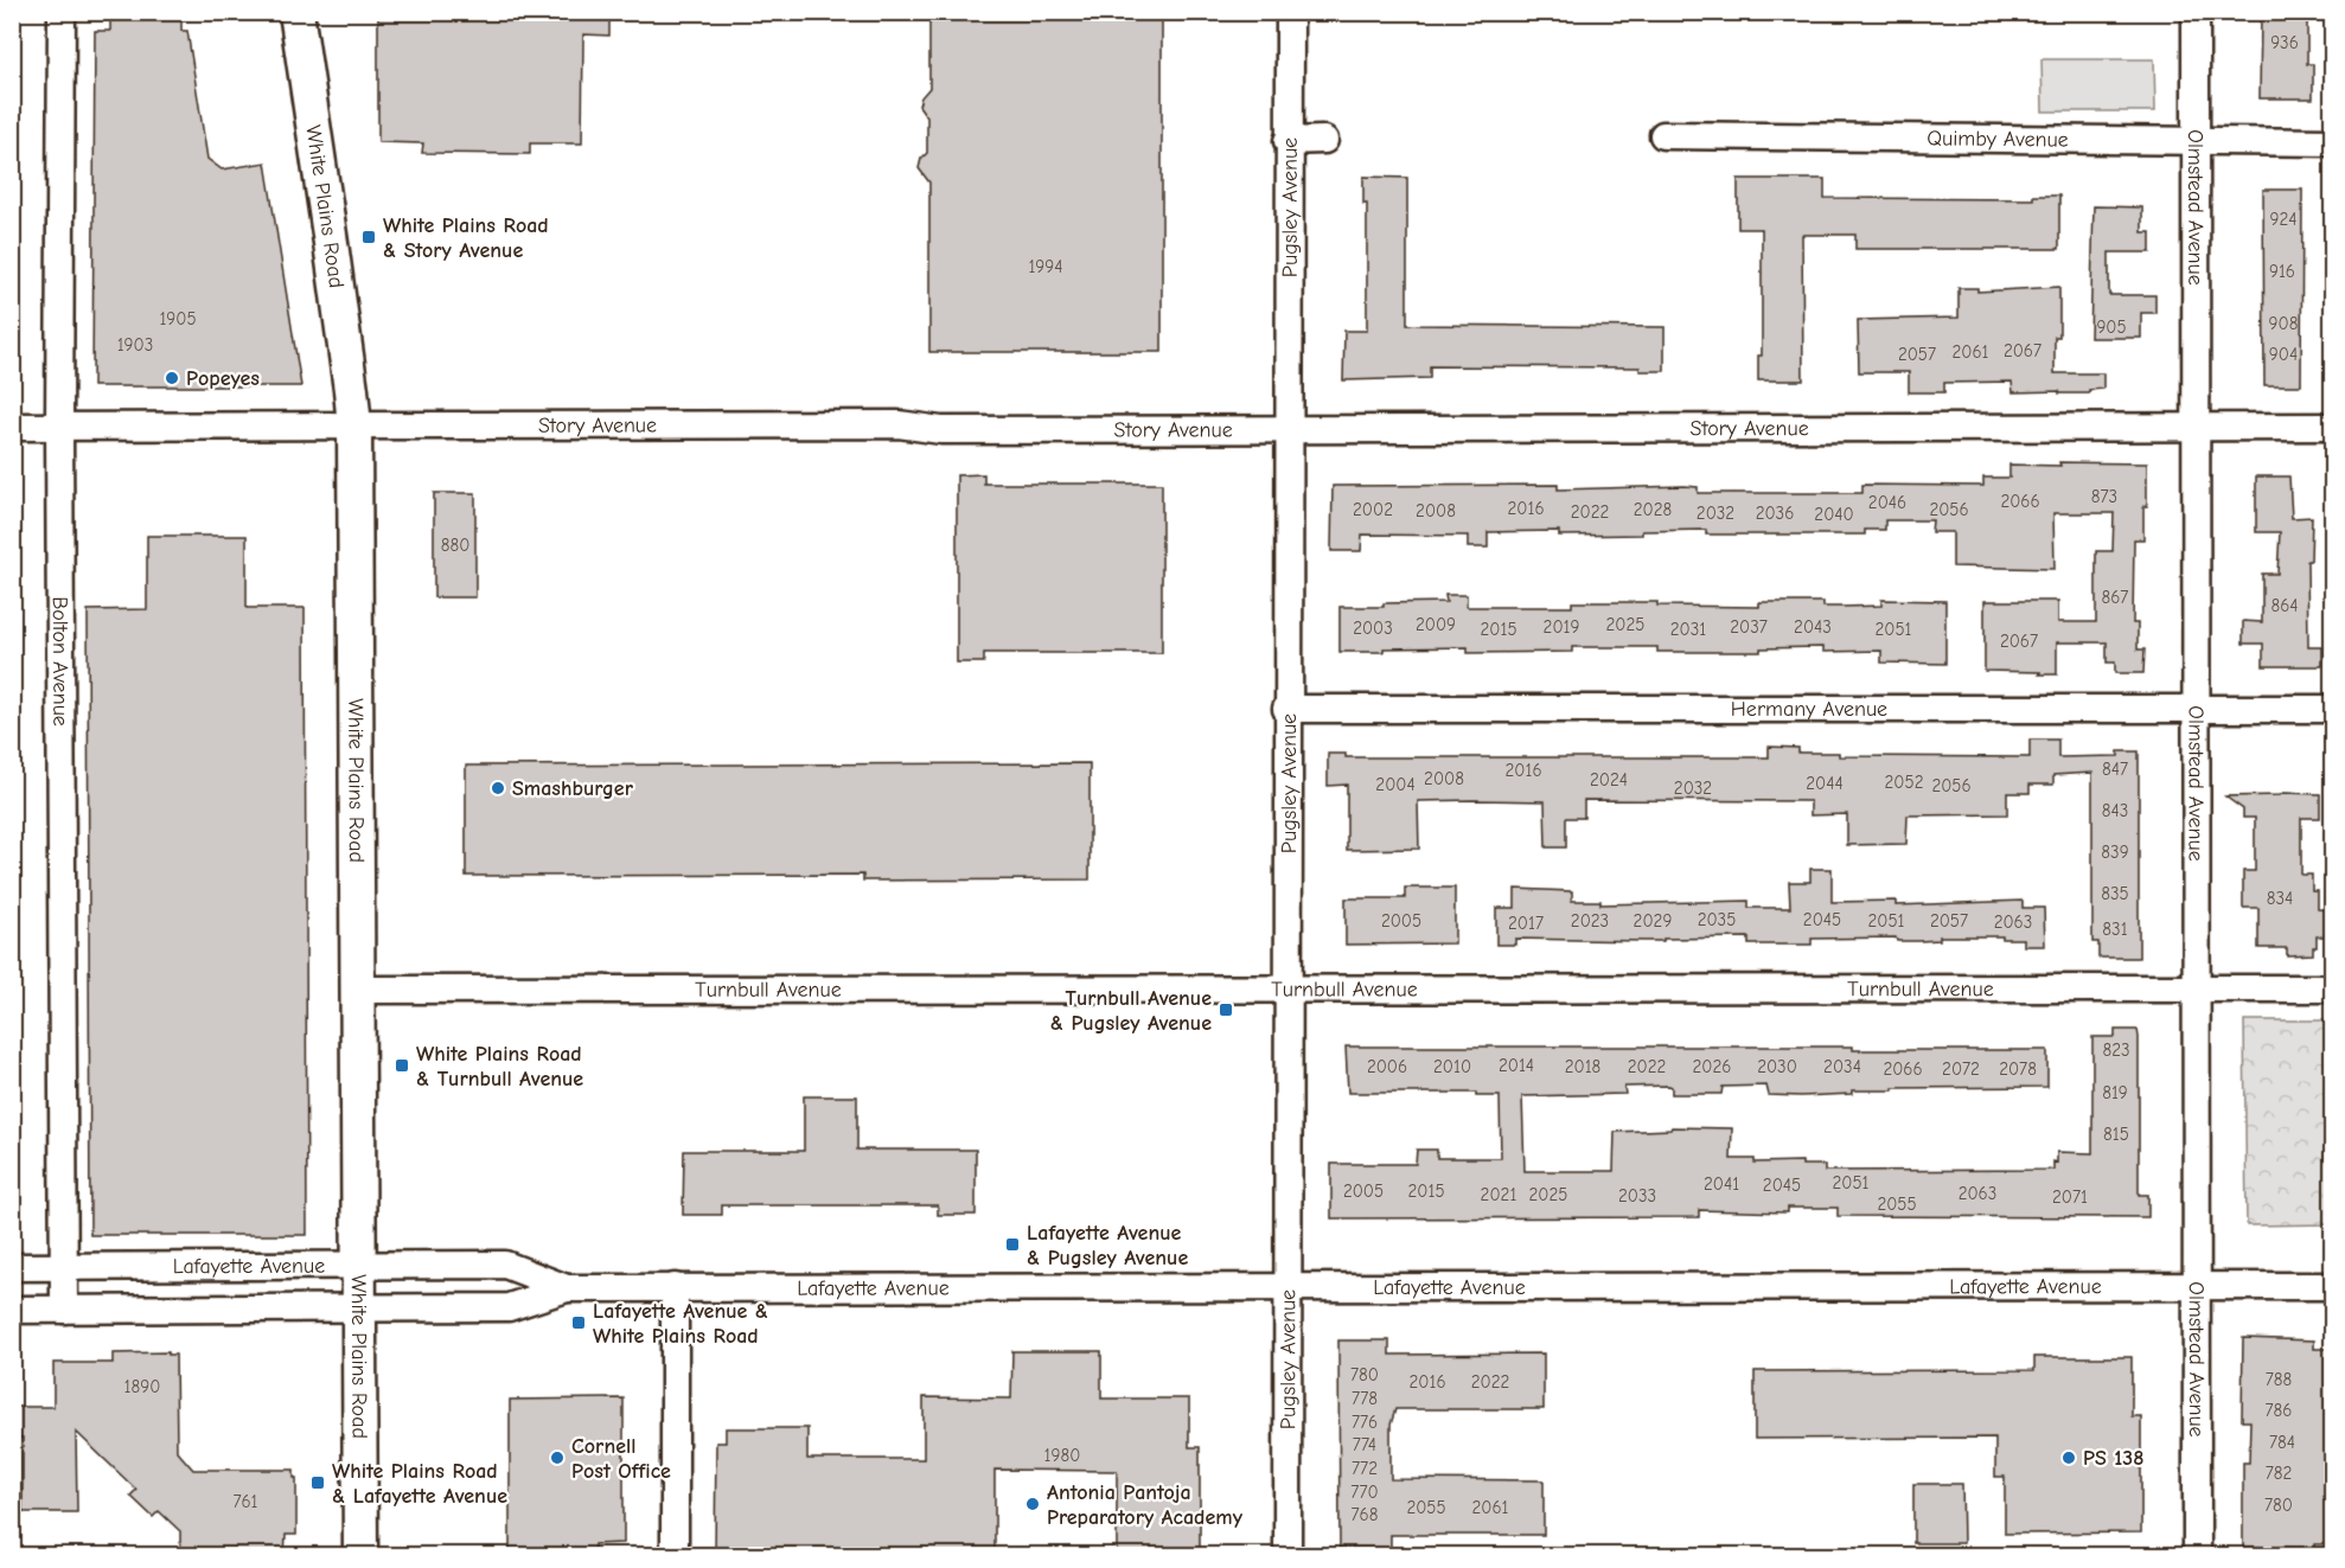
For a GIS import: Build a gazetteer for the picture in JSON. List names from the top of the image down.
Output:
{
  "streets": {
    "main road": ["White Plains Road"],
    "street": [
      "Quimby Avenue",
      "Pugsley Avenue",
      "Olmstead Avenue",
      "Story Avenue",
      "Bolton Avenue",
      "Hermany Avenue",
      "Turnbull Avenue",
      "Lafayette Avenue"
    ]
  },
  "crossings": [
    ["Quimby Avenue", "Olmstead Avenue"],
    ["White Plains Road", "Story Avenue"],
    ["White Plains Road", "Turnbull Avenue"],
    ["White Plains Road", "Lafayette Avenue"],
    ["Pugsley Avenue", "Story Avenue"],
    ["Pugsley Avenue", "Hermany Avenue"],
    ["Pugsley Avenue", "Turnbull Avenue"],
    ["Pugsley Avenue", "Lafayette Avenue"],
    ["Olmstead Avenue", "Story Avenue"],
    ["Olmstead Avenue", "Hermany Avenue"],
    ["Olmstead Avenue", "Turnbull Avenue"],
    ["Olmstead Avenue", "Lafayette Avenue"],
    ["Story Avenue", "Bolton Avenue"],
    ["Bolton Avenue", "Lafayette Avenue"]
  ],
  "places": {
    "transit": [
      "White Plains Road & Story Avenue",
      "Turnbull Avenue & Pugsley Avenue",
      "White Plains Road & Turnbull Avenue",
      "Lafayette Avenue & Pugsley Avenue",
      "Lafayette Avenue & White Plains Road",
      "White Plains Road & Lafayette Avenue"
    ],
    "other": [
      "Popeyes",
      "Smashburger",
      "Cornell Post Office",
      "PS 138",
      "Antonia Pantoja Preparatory Academy"
    ]
  },
  "house_numbers": [
    "936",
    "924",
    "1994",
    "916",
    "1905",
    "908",
    "905",
    "1903",
    "2067",
    "2061",
    "2057",
    "904",
    "873",
    "2066",
    "2046",
    "2016",
    "2002",
    "2028",
    "2056",
    "2008",
    "2022",
    "2032",
    "2036",
    "2040",
    "880",
    "867",
    "864",
    "2009",
    "2025",
    "2019",
    "2037",
    "2043",
    "2003",
    "2015",
    "2031",
    "2051",
    "2067",
    "847",
    "2016",
    "2008",
    "2024",
    "2052",
    "2044",
    "2004",
    "2056",
    "2032",
    "843",
    "839",
    "835",
    "834",
    "2035",
    "2045",
    "2005",
    "2023",
    "2029",
    "2051",
    "2057",
    "2063",
    "2017",
    "831",
    "823",
    "2014",
    "2006",
    "2010",
    "2018",
    "2022",
    "2026",
    "2030",
    "2034",
    "2066",
    "2072",
    "2078",
    "819",
    "815",
    "2051",
    "2041",
    "2045",
    "2005",
    "2015",
    "2063",
    "2021",
    "2025",
    "2033",
    "2071",
    "2055",
    "780",
    "788",
    "2016",
    "2022",
    "1890",
    "778",
    "786",
    "776",
    "784",
    "774",
    "1980",
    "772",
    "782",
    "770",
    "761",
    "780",
    "2055",
    "2061",
    "768"
  ]
}
